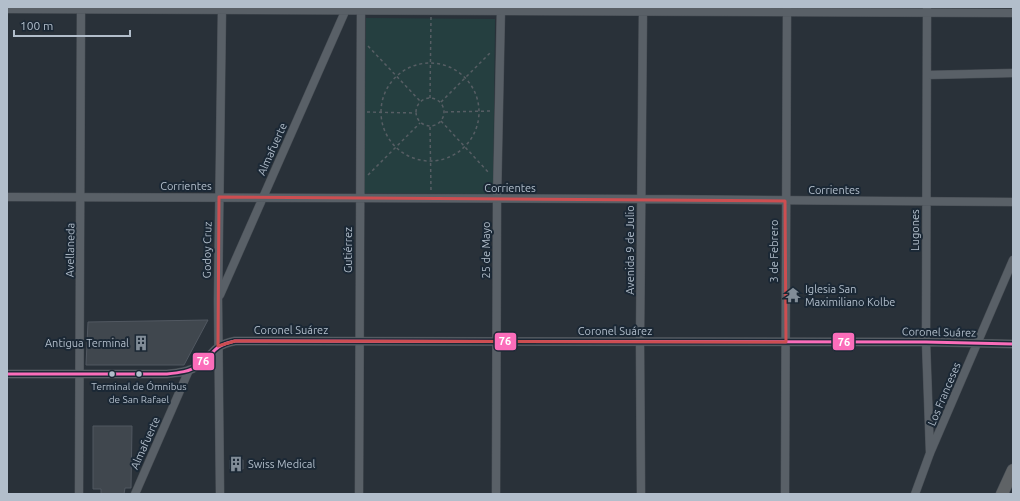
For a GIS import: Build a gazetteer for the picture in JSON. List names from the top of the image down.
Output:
{
  "streets": {
    "street": [
      "Almafuerte",
      "Corrientes",
      "Lugones",
      "Avellaneda",
      "Godoy Cruz",
      "Gutiérrez",
      "25 de Mayo",
      "Avenida 9 de Julio",
      "3 de Febrero",
      "Coronel Suárez",
      "Los Franceses"
    ]
  },
  "crossings": [
    ["Almafuerte", "Corrientes"],
    ["Almafuerte", "Godoy Cruz"],
    ["Corrientes", "Lugones"],
    ["Corrientes", "Avellaneda"],
    ["Corrientes", "Godoy Cruz"],
    ["Corrientes", "Gutiérrez"],
    ["Corrientes", "25 de Mayo"],
    ["Corrientes", "Avenida 9 de Julio"],
    ["Corrientes", "3 de Febrero"],
    ["Lugones", "Coronel Suárez"],
    ["Lugones", "Los Franceses"],
    ["Godoy Cruz", "Coronel Suárez"],
    ["Gutiérrez", "Coronel Suárez"],
    ["25 de Mayo", "Coronel Suárez"],
    ["Avenida 9 de Julio", "Coronel Suárez"],
    ["3 de Febrero", "Coronel Suárez"],
    ["Coronel Suárez", "Los Franceses"]
  ],
  "places": {
    "temple": ["Iglesia San Maximiliano Kolbe"],
    "building": ["Antigua Terminal", "Swiss Medical"],
    "other": ["Terminal de Ómnibus de San Rafael"]
  },
  "lines": ["transit line 76"],
  "scale_bar": "100 m"
}
